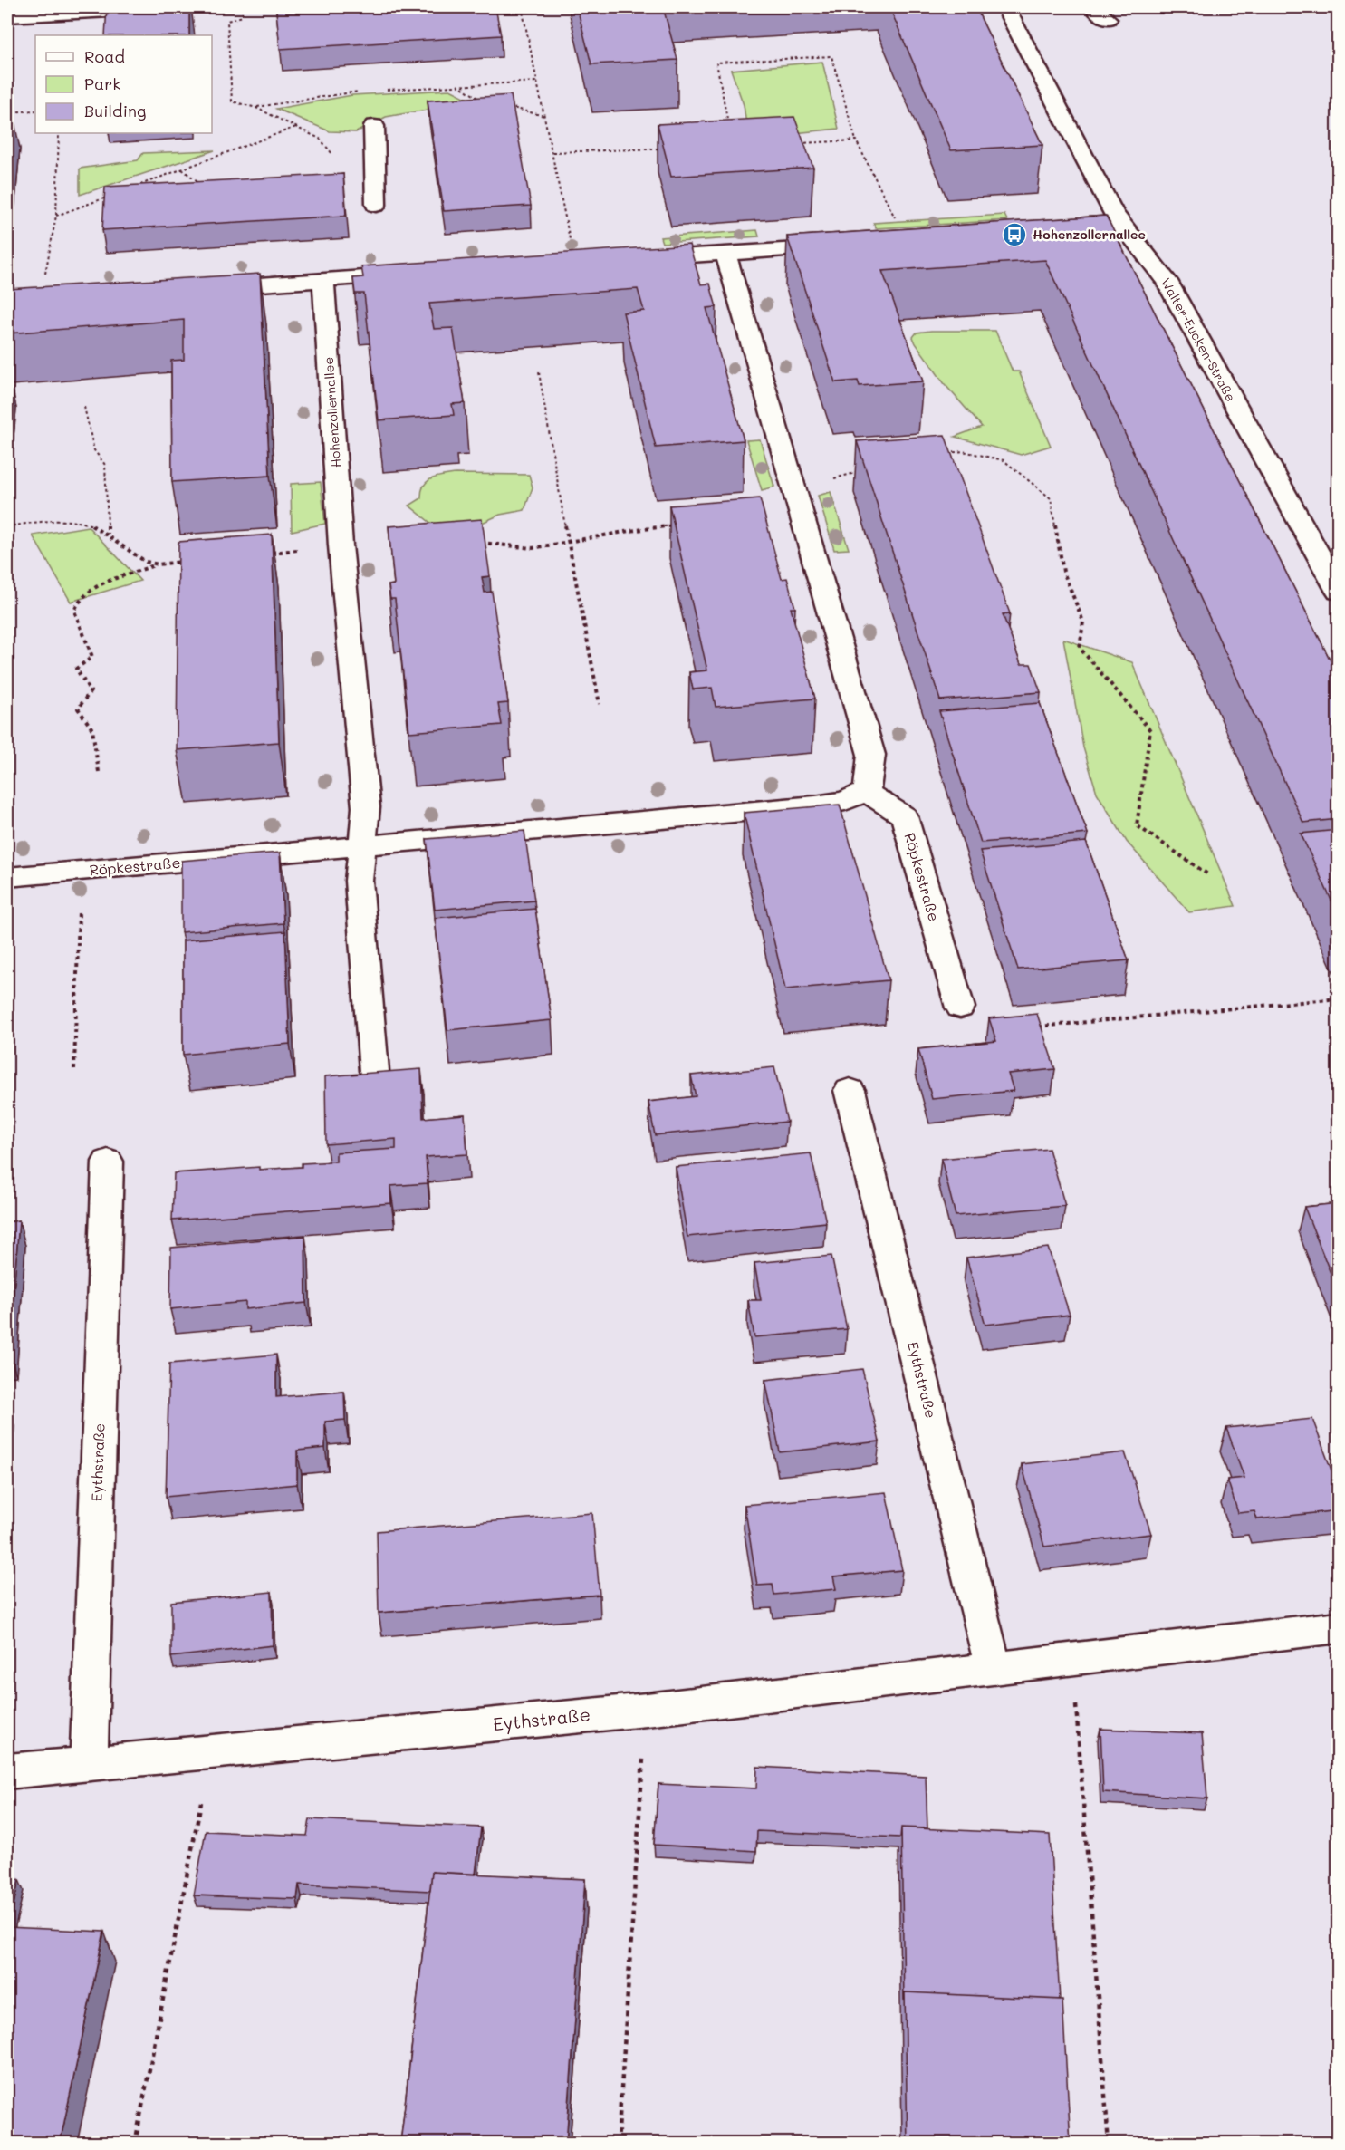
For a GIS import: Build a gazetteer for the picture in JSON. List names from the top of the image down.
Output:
{
  "streets": {
    "street": [
      "Walter-Eucken-Straße",
      "Hohenzollernallee",
      "Röpkestraße",
      "Eythstraße"
    ]
  },
  "places": {
    "bus stop": ["Hohenzollernallee"]
  },
  "legend": ["Road", "Park", "Building"]
}
